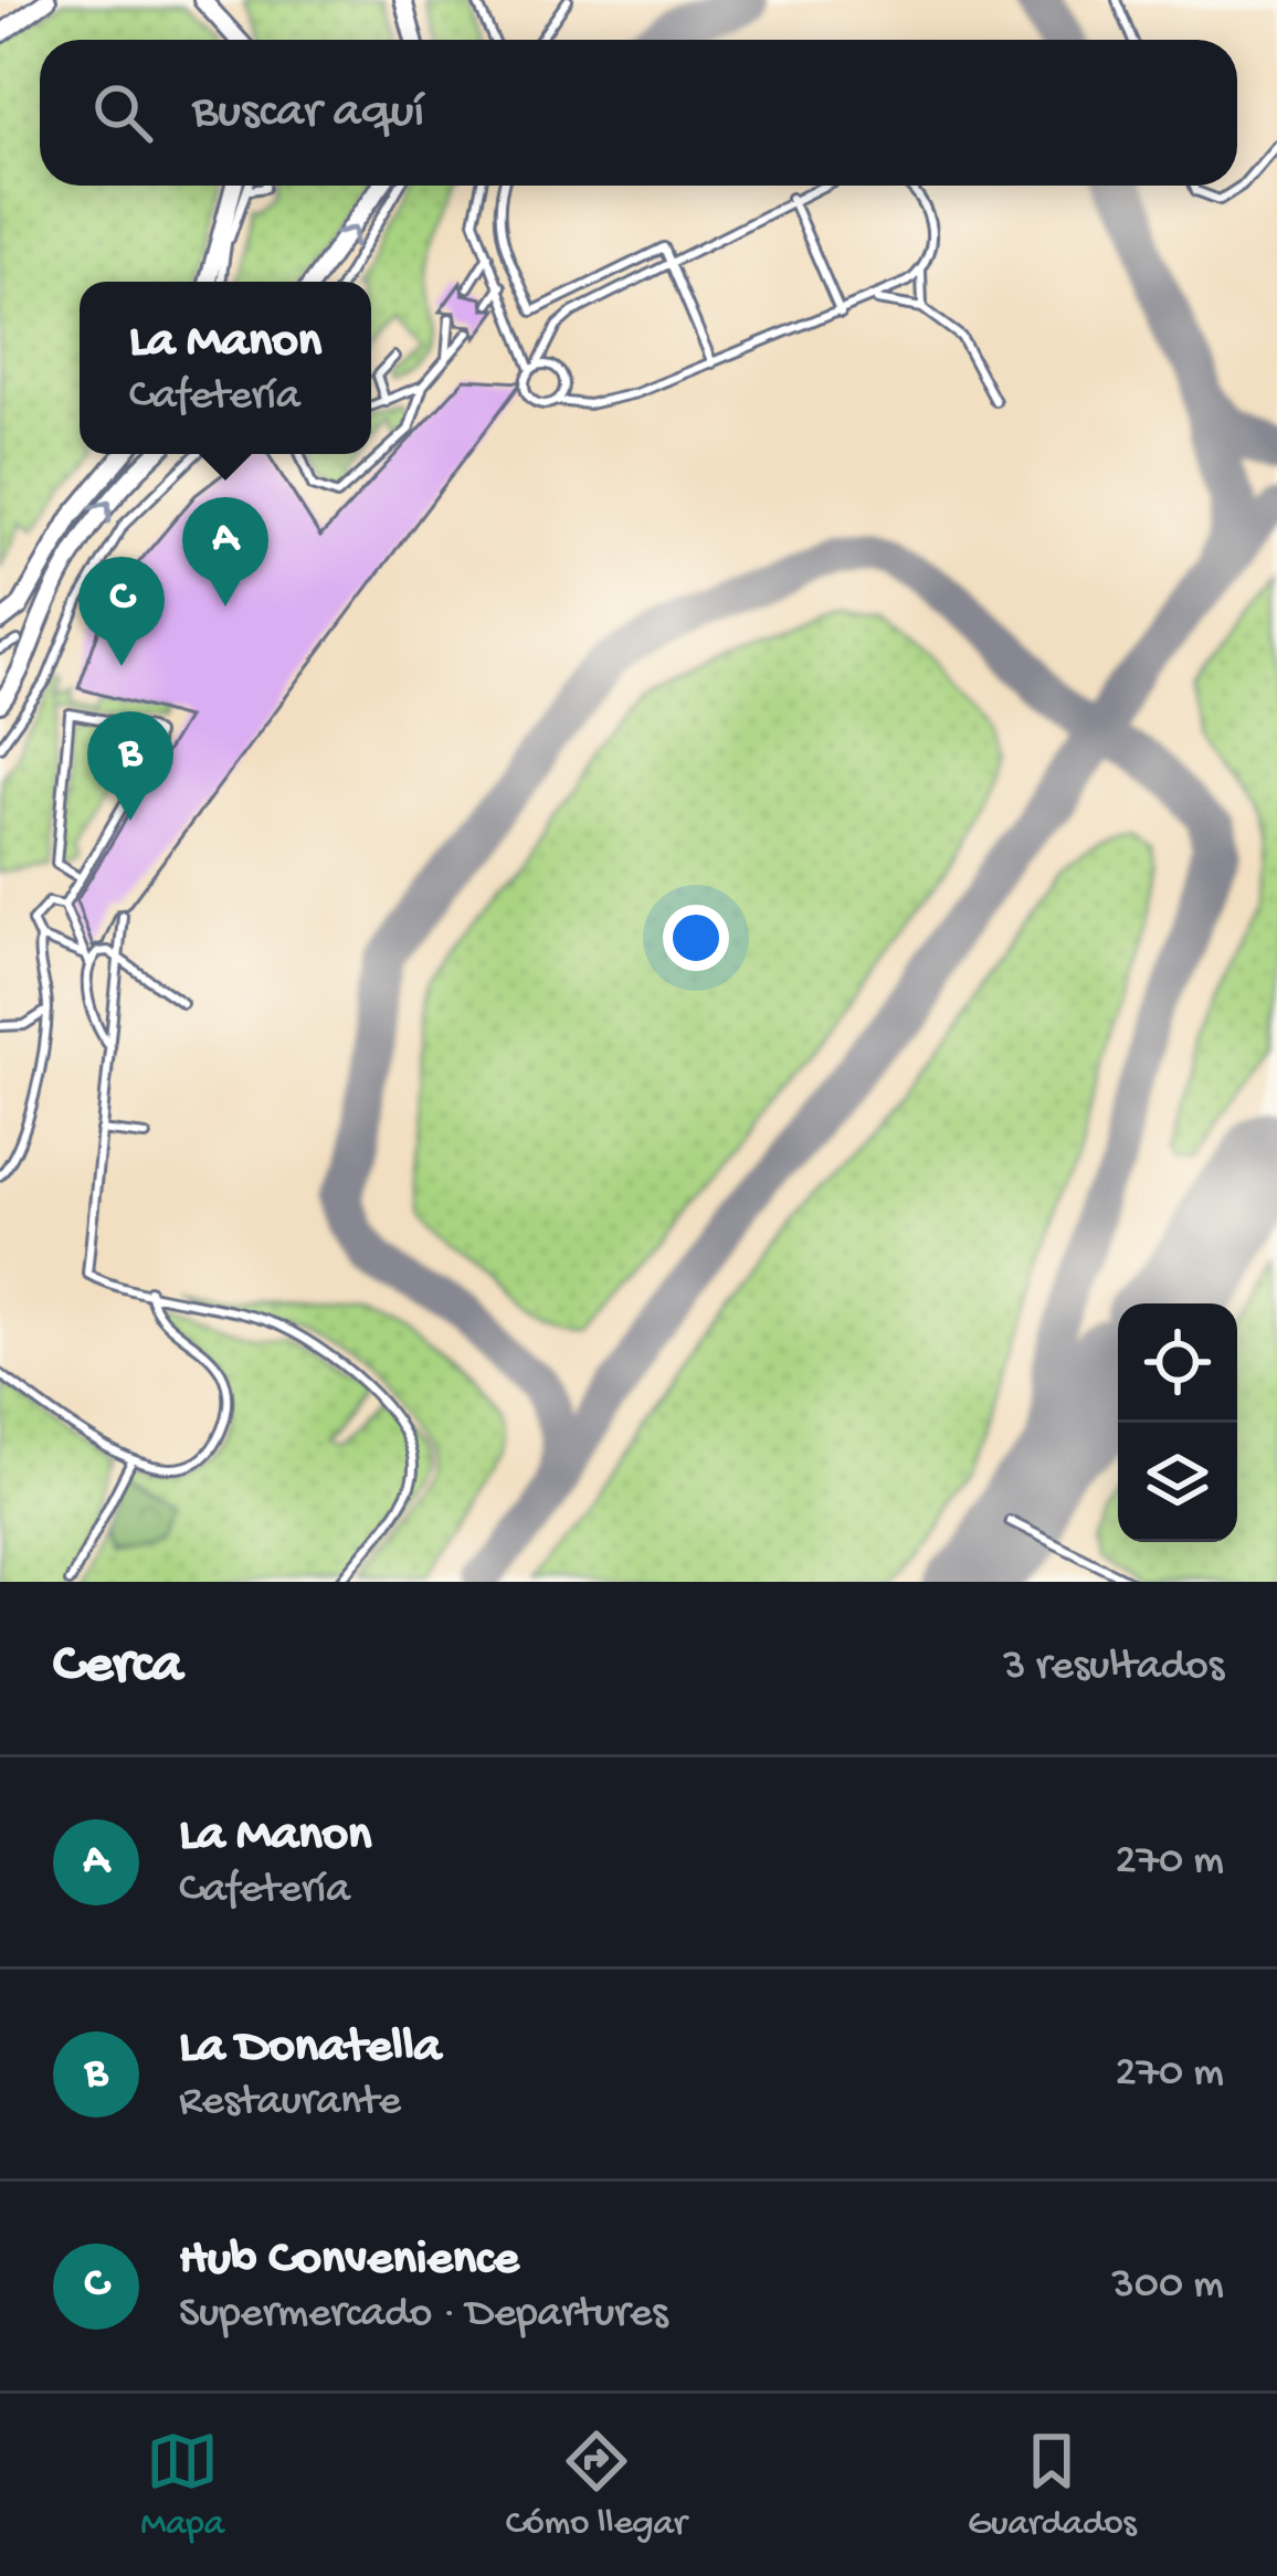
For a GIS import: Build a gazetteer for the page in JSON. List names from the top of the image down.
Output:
{
  "page": {
    "search": "Buscar aquí",
    "popup": ["La Manon", "Cafetería"],
    "pins": ["A", "C", "B"],
    "heading": ["Cerca", "3 resultados"],
    "list": [
      {
        "mark": "A",
        "name": "La Manon",
        "note": "Cafetería",
        "value": "270 m"
      },
      {
        "mark": "B",
        "name": "La Donatella",
        "note": "Restaurante",
        "value": "270 m"
      },
      {
        "mark": "C",
        "name": "Hub Convenience",
        "note": "Supermercado · Departures",
        "value": "300 m"
      }
    ],
    "nav": ["Mapa", "Cómo llegar", "Guardados"]
  }
}
